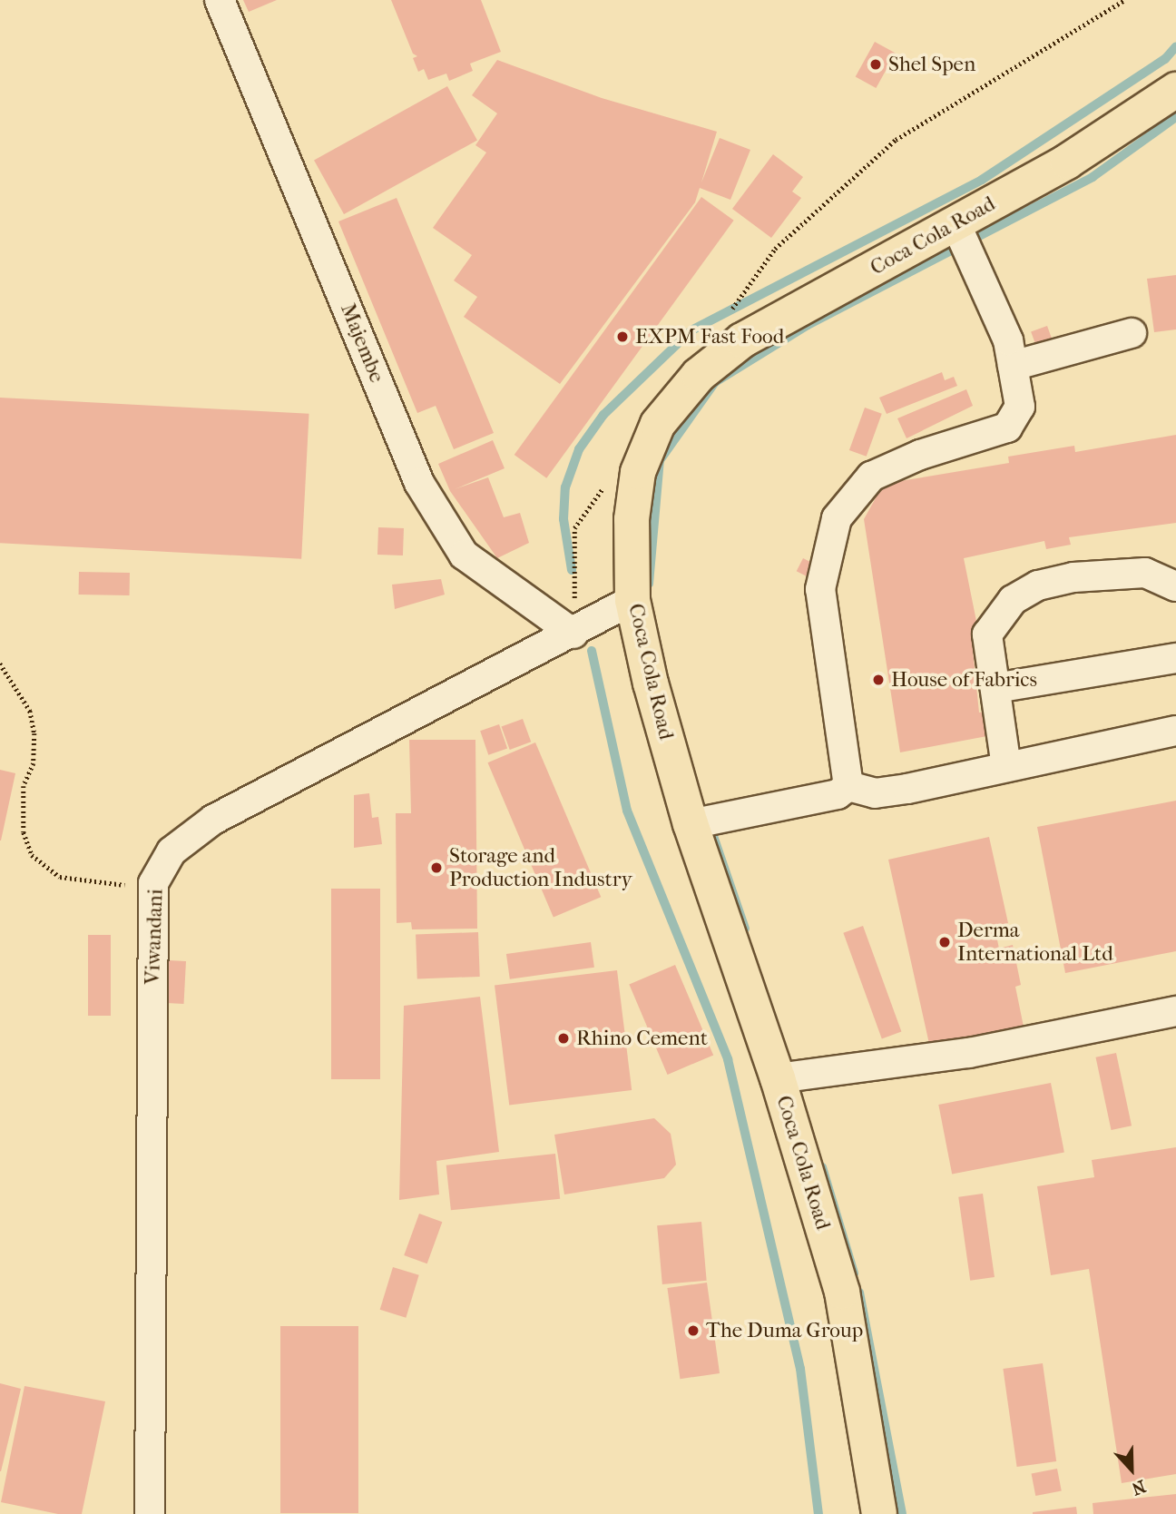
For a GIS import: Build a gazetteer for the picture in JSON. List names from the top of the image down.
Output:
{
  "streets": {
    "main road": ["Coca Cola Road"],
    "street": ["Majembe", "Viwandani"]
  },
  "crossings": [
    ["Coca Cola Road", "Viwandani"],
    ["Majembe", "Viwandani"]
  ],
  "places": [
    "Shel Spen",
    "EXPM Fast Food",
    "House of Fabrics",
    "Storage and Production Industry",
    "Derma International Ltd",
    "Rhino Cement",
    "The Duma Group"
  ],
  "north": "bottom"
}
